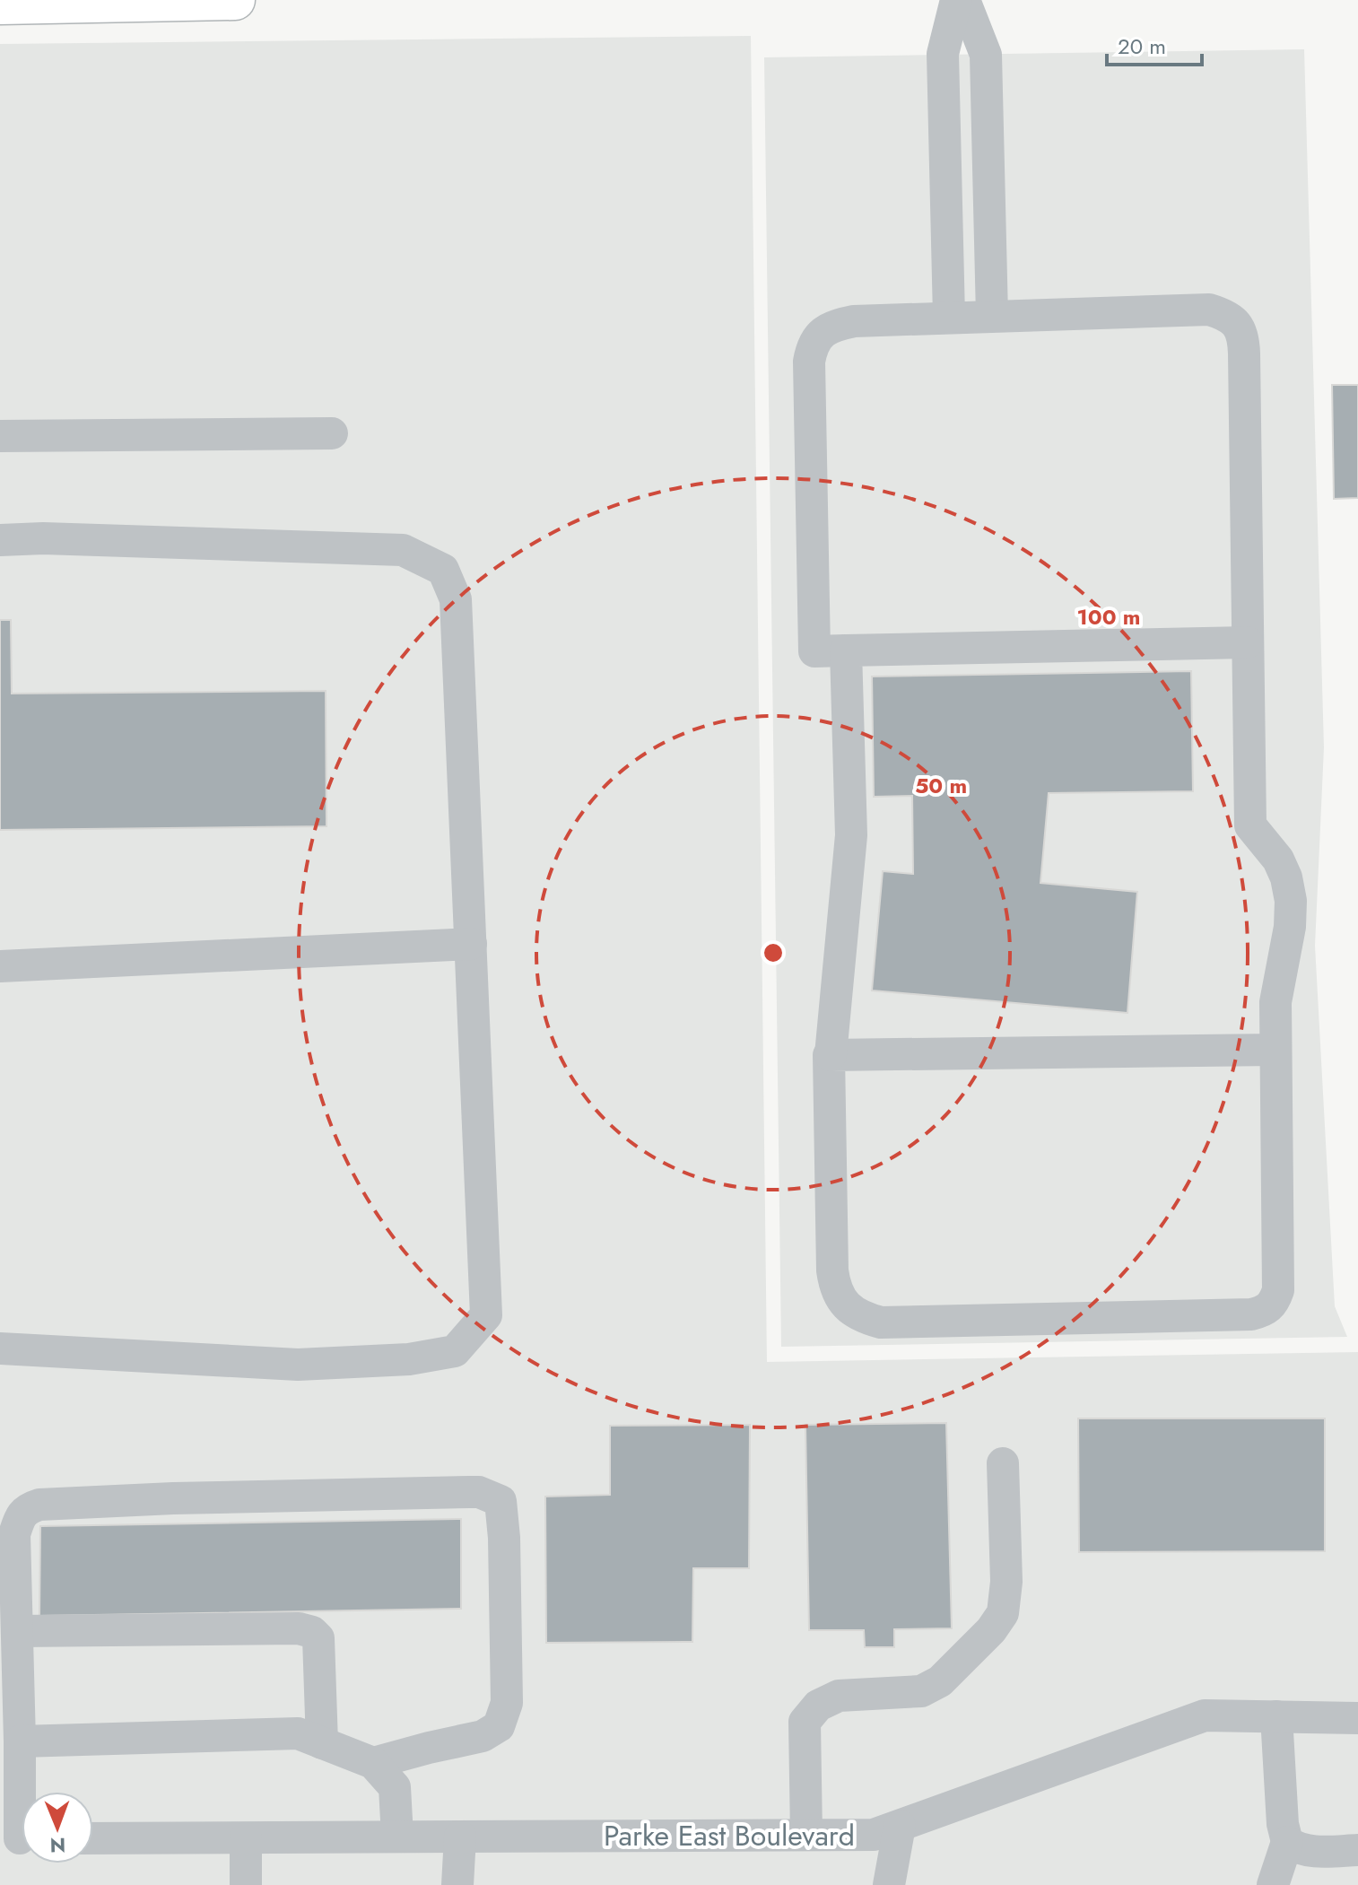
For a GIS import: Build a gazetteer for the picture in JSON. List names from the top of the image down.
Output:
{
  "streets": {
    "street": ["Parke East Boulevard"]
  },
  "scale_bar": "20 m",
  "north": "bottom",
  "rings": ["100 m", "50 m"]
}
